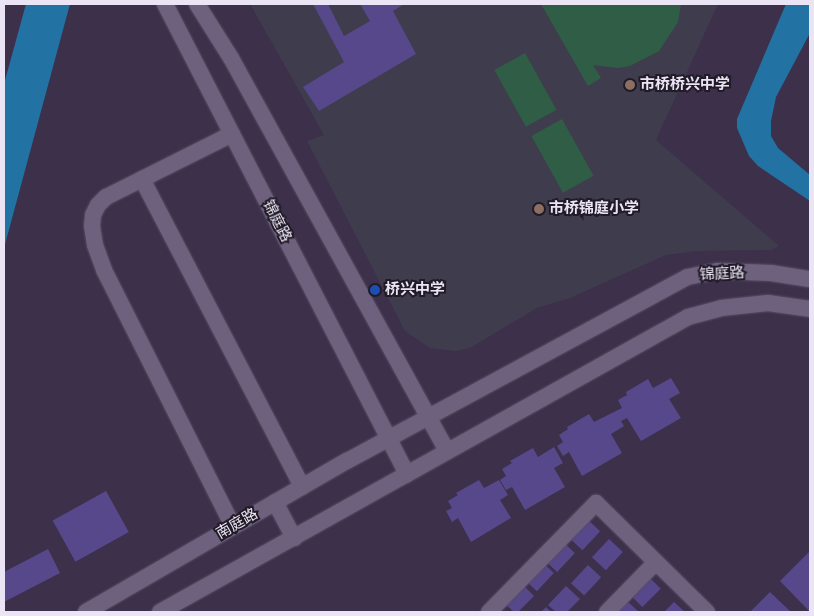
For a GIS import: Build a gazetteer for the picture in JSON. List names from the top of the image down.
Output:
{
  "streets": {
    "street": ["锦庭路", "南庭路"]
  },
  "crossings": [
    ["锦庭路", "南庭路"]
  ],
  "places": ["市桥桥兴中学", "市桥锦庭小学", "桥兴中学"]
}
